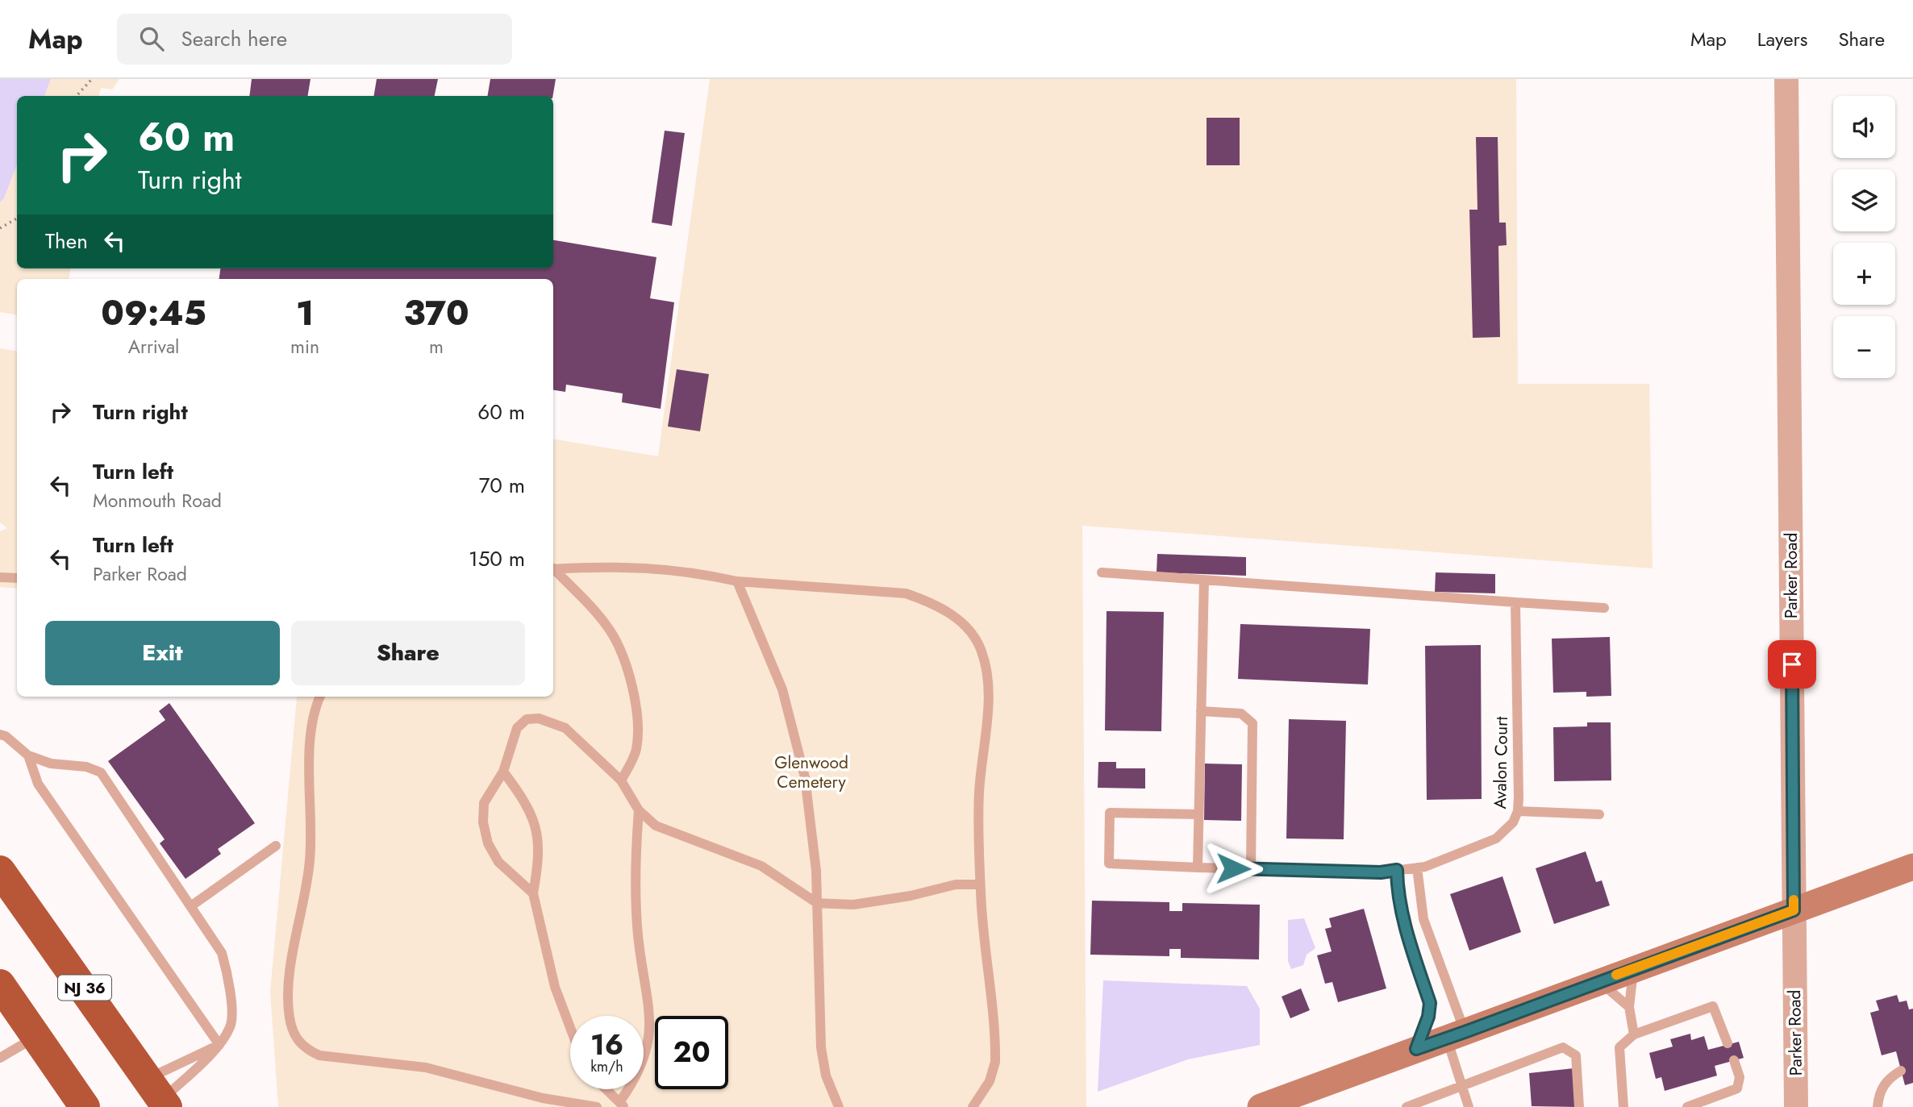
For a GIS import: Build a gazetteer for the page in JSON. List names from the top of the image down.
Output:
{
  "streets": {
    "highway": ["NJ 36"],
    "street": ["Parker Road"],
    "lane": ["Avalon Court"]
  },
  "parks": ["Glenwood Cemetery"],
  "page": {
    "header": "Map",
    "search": "Search here",
    "nav": ["Map", "Layers", "Share"],
    "map_buttons": ["+", "−"],
    "turn": ["60 m", "Turn right"],
    "then": "Then",
    "eta": [
      "09:45",
      "Arrival",
      "1",
      "min",
      "370",
      "m"
    ],
    "list": [
      {
        "name": "Turn right",
        "value": "60 m"
      },
      {
        "name": "Turn left",
        "note": "Monmouth Road",
        "value": "70 m"
      },
      {
        "name": "Turn left",
        "note": "Parker Road",
        "value": "150 m"
      }
    ],
    "buttons": ["Exit", "Share"],
    "speed": "16 km/h",
    "limit": "20"
  }
}
